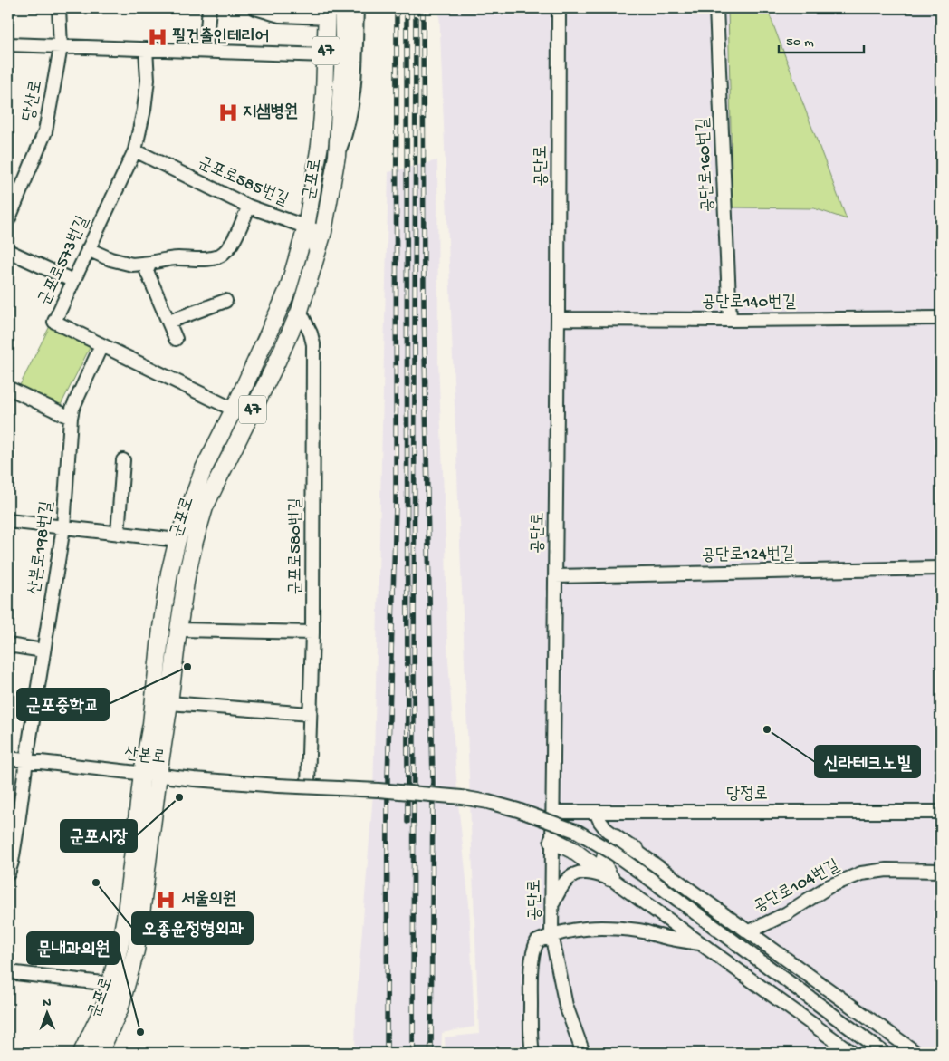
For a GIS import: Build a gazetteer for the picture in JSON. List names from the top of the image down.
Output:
{
  "streets": {
    "main road": ["47", "군포로"],
    "street": [
      "당산로",
      "공단로160번길",
      "공단로",
      "군포로585번길",
      "군포로573번길",
      "공단로140번길",
      "군포로580번길",
      "산본로198번길",
      "공단로124번길",
      "산본로",
      "당정로",
      "공단로104번길"
    ]
  },
  "crossings": [
    ["공단로160번길", "공단로140번길"],
    ["공단로", "공단로140번길"],
    ["공단로", "공단로124번길"],
    ["공단로", "당정로"],
    ["군포로", "군포로585번길"],
    ["군포로", "군포로573번길"],
    ["군포로", "군포로580번길"],
    ["군포로", "산본로"],
    ["군포로585번길", "군포로573번길"],
    ["군포로573번길", "산본로198번길"],
    ["산본로198번길", "산본로"]
  ],
  "places": {
    "hospital": ["필건출인테리어", "지샘병원", "서울의원"],
    "other": [
      "군포중학교",
      "신라테크노빌",
      "군포시장",
      "오종윤정형외과",
      "문내과의원"
    ]
  },
  "scale_bar": "50 m",
  "north": "top"
}
